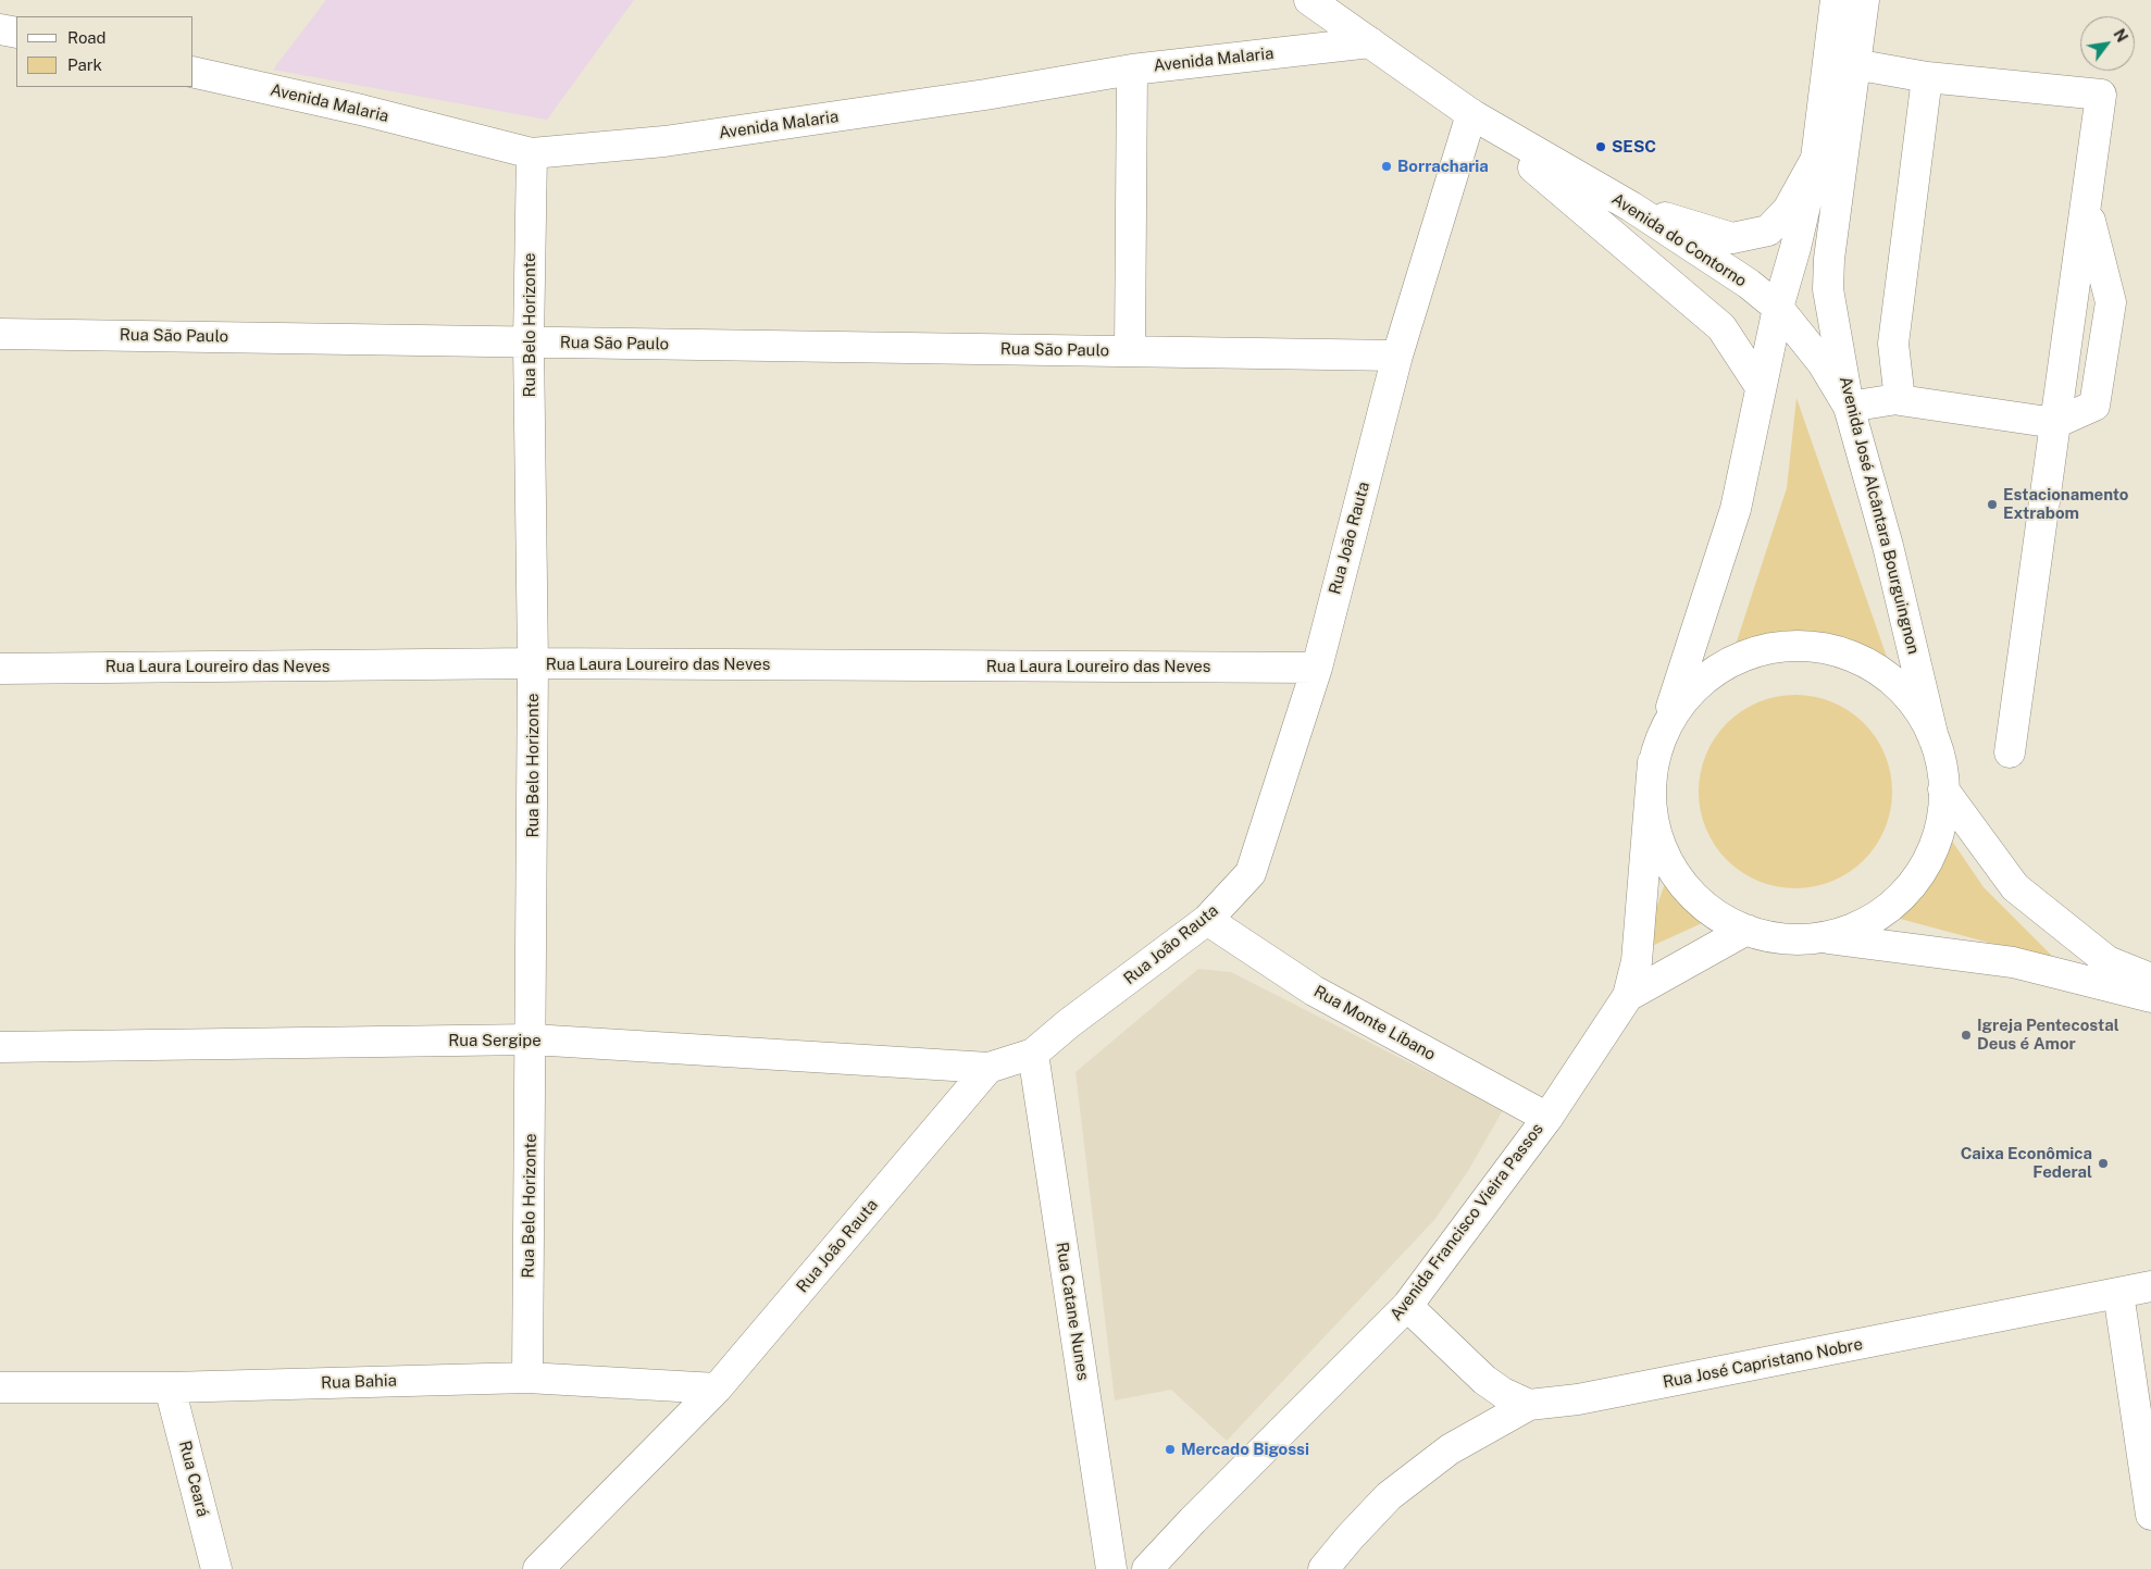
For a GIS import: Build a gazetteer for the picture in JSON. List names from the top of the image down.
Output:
{
  "streets": {
    "street": [
      "Avenida Malaria",
      "Avenida do Contorno",
      "Rua Belo Horizonte",
      "Rua São Paulo",
      "Avenida José Alcântara Bourguingnon",
      "Rua João Rauta",
      "Rua Laura Loureiro das Neves",
      "Rua Monte Líbano",
      "Rua Sergipe",
      "Avenida Francisco Vieira Passos",
      "Rua Catane Nunes",
      "Rua José Capristano Nobre",
      "Rua Bahia",
      "Rua Ceará"
    ]
  },
  "crossings": [
    ["Avenida Malaria", "Avenida do Contorno"],
    ["Avenida Malaria", "Rua Belo Horizonte"],
    ["Avenida Malaria", "Rua São Paulo"],
    ["Avenida do Contorno", "Avenida José Alcântara Bourguingnon"],
    ["Avenida do Contorno", "Rua João Rauta"],
    ["Rua Belo Horizonte", "Rua São Paulo"],
    ["Rua Belo Horizonte", "Rua Laura Loureiro das Neves"],
    ["Rua Belo Horizonte", "Rua Sergipe"],
    ["Rua Belo Horizonte", "Rua Bahia"],
    ["Rua São Paulo", "Rua João Rauta"],
    ["Rua João Rauta", "Rua Laura Loureiro das Neves"],
    ["Rua João Rauta", "Rua Monte Líbano"],
    ["Rua João Rauta", "Rua Sergipe"],
    ["Rua João Rauta", "Rua Catane Nunes"],
    ["Rua João Rauta", "Rua Bahia"],
    ["Rua Monte Líbano", "Avenida Francisco Vieira Passos"],
    ["Rua Bahia", "Rua Ceará"]
  ],
  "places": [
    "SESC",
    "Borracharia",
    "Estacionamento Extrabom",
    "Igreja Pentecostal Deus é Amor",
    "Caixa Econômica Federal",
    "Mercado Bigossi"
  ],
  "legend": ["Road", "Park"],
  "north": "top right"
}
